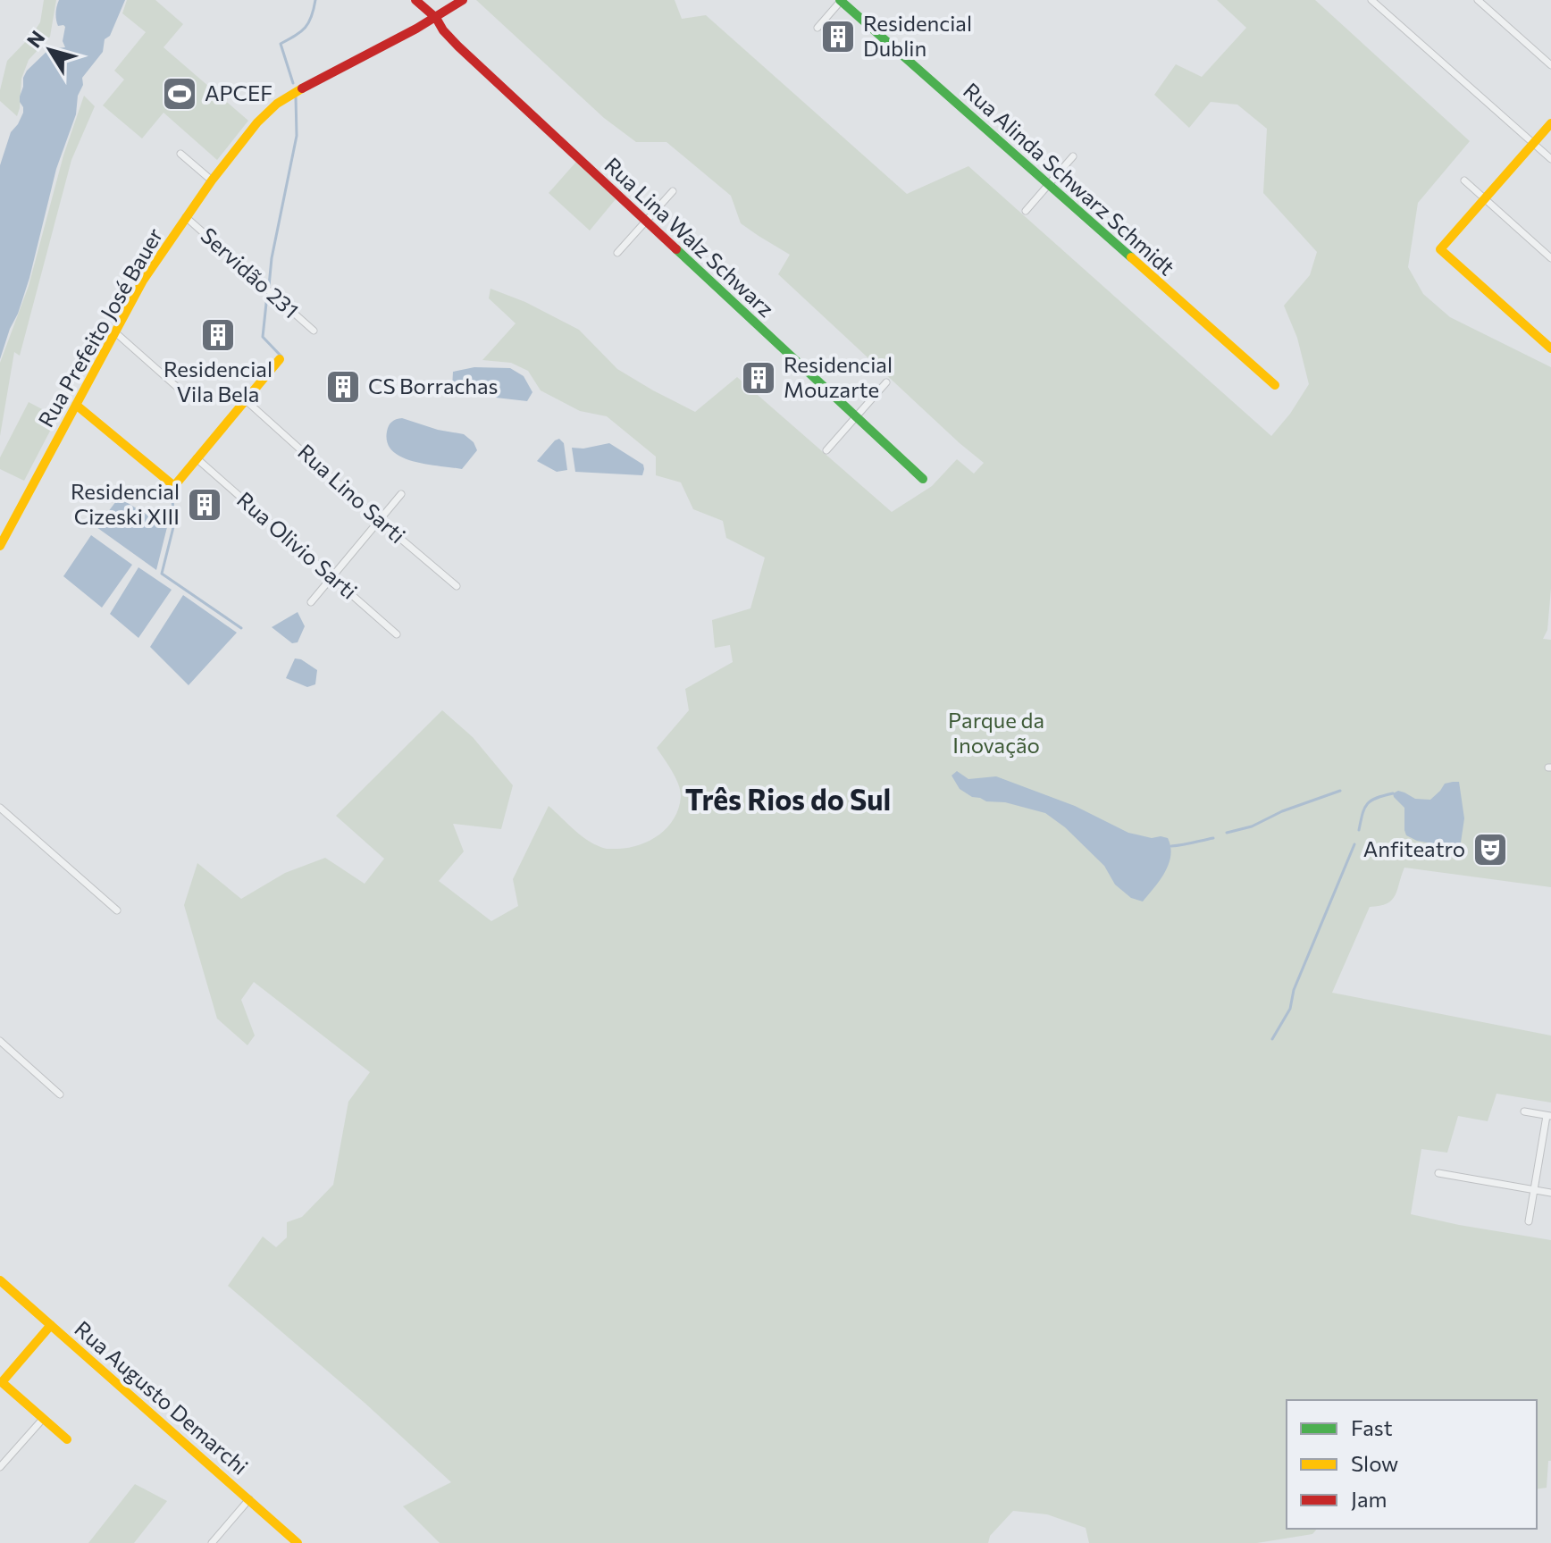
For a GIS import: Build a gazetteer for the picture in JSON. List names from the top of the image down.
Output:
{
  "streets": {
    "street": [
      "Rua Alinda Schwarz Schmidt",
      "Rua Lina Walz Schwarz",
      "Servidão 231",
      "Rua Prefeito José Bauer",
      "Rua Lino Sarti",
      "Rua Olivio Sarti",
      "Rua Augusto Demarchi"
    ]
  },
  "crossings": [
    ["Rua Lina Walz Schwarz", "Rua Prefeito José Bauer"],
    ["Servidão 231", "Rua Prefeito José Bauer"]
  ],
  "districts": ["Três Rios do Sul"],
  "parks": ["Parque da Inovação"],
  "places": {
    "building": [
      "Residencial Dublin",
      "Residencial Vila Bela",
      "Residencial Mouzarte",
      "CS Borrachas",
      "Residencial Cizeski XIII"
    ],
    "sports": ["APCEF"],
    "theatre": ["Anfiteatro"]
  },
  "legend": ["Fast", "Slow", "Jam"],
  "north": "top left"
}
